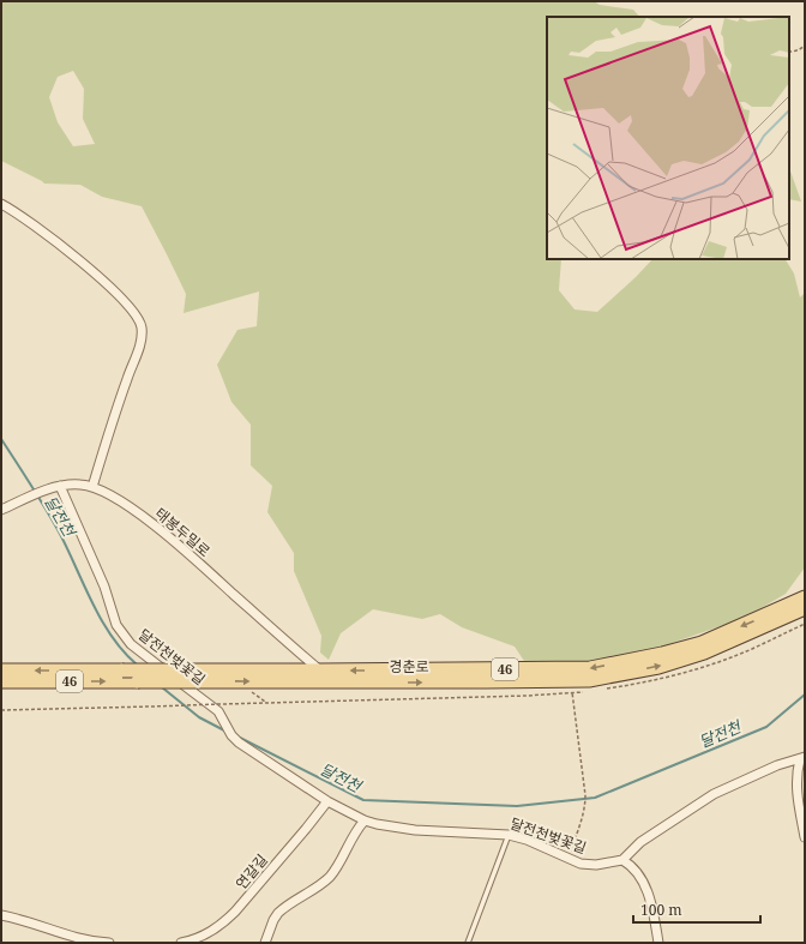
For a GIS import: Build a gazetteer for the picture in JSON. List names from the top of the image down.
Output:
{
  "streets": {
    "main road": ["경춘로", "46"],
    "street": ["태봉두밀로", "달전천벚꽃길", "연갈길"]
  },
  "crossings": [
    ["태봉두밀로", "달전천벚꽃길"],
    ["태봉두밀로", "경춘로"],
    ["달전천벚꽃길", "연갈길"]
  ],
  "water": ["달전천"],
  "scale_bar": "100 m"
}
